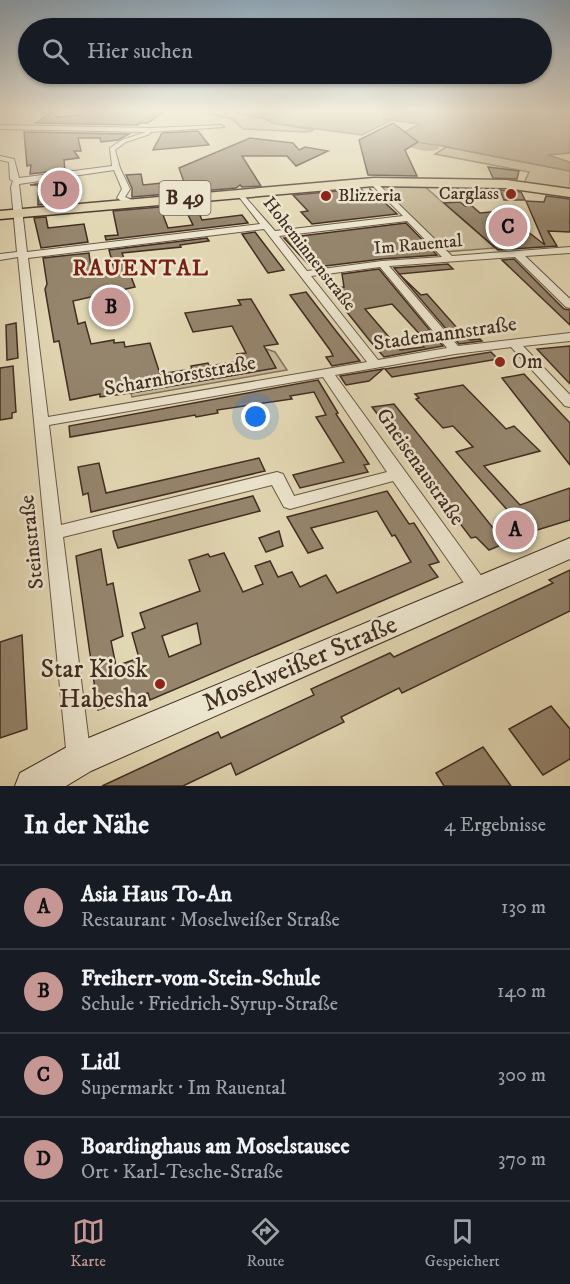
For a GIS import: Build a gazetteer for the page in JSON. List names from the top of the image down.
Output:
{
  "streets": {
    "main road": ["B 49"],
    "street": [
      "Im Rauental",
      "Hoheminnenstraße",
      "Stademannstraße",
      "Scharnhorststraße",
      "Gneisenaustraße",
      "Steinstraße",
      "Moselweißer Straße"
    ]
  },
  "crossings": [
    ["B 49", "Hoheminnenstraße"],
    ["B 49", "Steinstraße"],
    ["Im Rauental", "Hoheminnenstraße"],
    ["Hoheminnenstraße", "Stademannstraße"],
    ["Stademannstraße", "Scharnhorststraße"],
    ["Stademannstraße", "Gneisenaustraße"],
    ["Scharnhorststraße", "Gneisenaustraße"],
    ["Scharnhorststraße", "Steinstraße"],
    ["Gneisenaustraße", "Moselweißer Straße"],
    ["Steinstraße", "Moselweißer Straße"]
  ],
  "districts": ["RAUENTAL"],
  "places": [
    "Carglass",
    "Blizzeria",
    "Om",
    "Star Kiosk Habesha"
  ],
  "page": {
    "search": "Hier suchen",
    "pins": [
      "D",
      "C",
      "B",
      "A"
    ],
    "heading": ["In der Nähe", "4 Ergebnisse"],
    "list": [
      {
        "mark": "A",
        "name": "Asia Haus To-An",
        "note": "Restaurant · Moselweißer Straße",
        "value": "130 m"
      },
      {
        "mark": "B",
        "name": "Freiherr-vom-Stein-Schule",
        "note": "Schule · Friedrich-Syrup-Straße",
        "value": "140 m"
      },
      {
        "mark": "C",
        "name": "Lidl",
        "note": "Supermarkt · Im Rauental",
        "value": "300 m"
      },
      {
        "mark": "D",
        "name": "Boardinghaus am Moselstausee",
        "note": "Ort · Karl-Tesche-Straße",
        "value": "370 m"
      }
    ],
    "nav": ["Karte", "Route", "Gespeichert"]
  }
}
